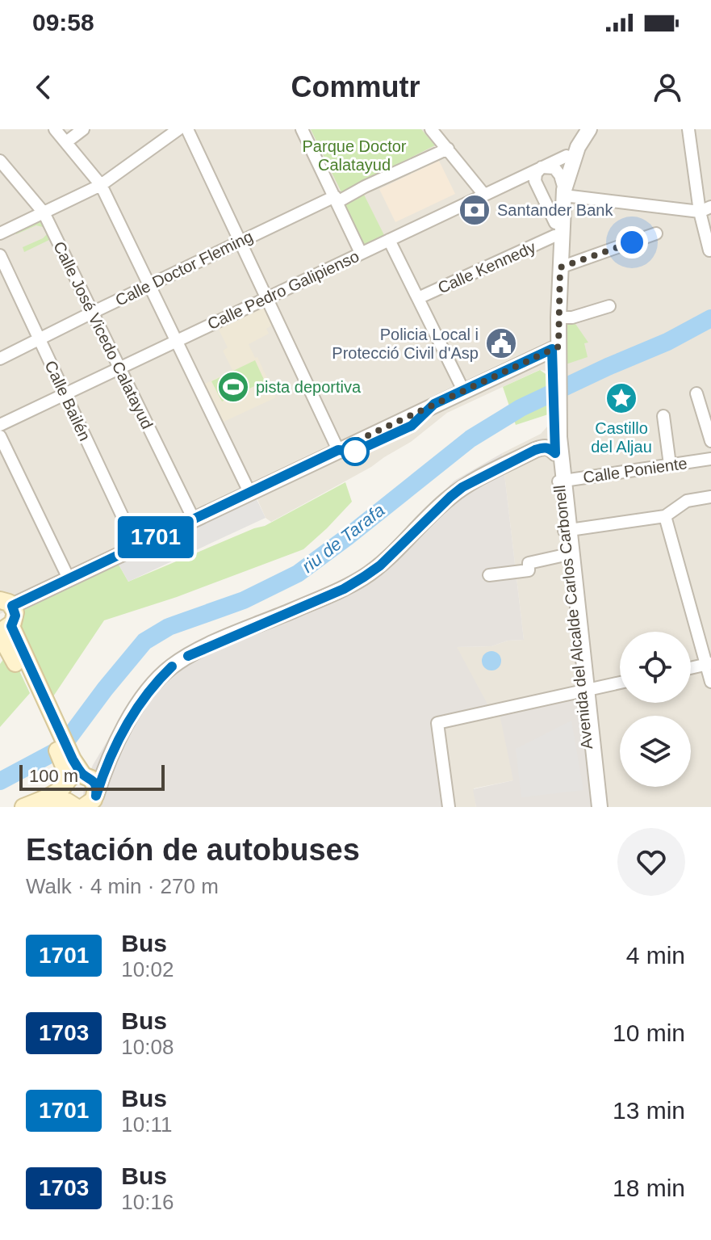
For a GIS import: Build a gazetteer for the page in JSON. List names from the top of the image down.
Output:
{
  "streets": {
    "street": [
      "Calle Kennedy",
      "Calle Doctor Fleming",
      "Calle Pedro Galipienso",
      "Calle José Vicedo Calatayud",
      "Calle Bailén",
      "Calle Poniente",
      "Avenida del Alcalde Carlos Carbonell"
    ]
  },
  "crossings": [
    ["Calle Doctor Fleming", "Calle José Vicedo Calatayud"],
    ["Calle Doctor Fleming", "Calle Bailén"],
    ["Calle Pedro Galipienso", "Calle José Vicedo Calatayud"],
    ["Calle Pedro Galipienso", "Calle Bailén"],
    ["Calle Poniente", "Avenida del Alcalde Carlos Carbonell"]
  ],
  "water": ["riu de Tarafa"],
  "parks": ["Parque Doctor Calatayud"],
  "places": {
    "bank": ["Santander Bank"],
    "public building": ["Policia Local i Protecció Civil d'Asp"],
    "sports": ["pista deportiva"],
    "place": ["Castillo del Aljau"]
  },
  "lines": ["bus line 1701"],
  "scale_bar": "100 m",
  "page": {
    "status": "09:58",
    "header": "Commutr",
    "on_map": "1701",
    "scale": "100 m",
    "heading": ["Estación de autobuses", "Walk · 4 min · 270 m"],
    "list": [
      {
        "mark": "1701",
        "name": "Bus",
        "note": "10:02",
        "value": "4 min"
      },
      {
        "mark": "1703",
        "name": "Bus",
        "note": "10:08",
        "value": "10 min"
      },
      {
        "mark": "1701",
        "name": "Bus",
        "note": "10:11",
        "value": "13 min"
      },
      {
        "mark": "1703",
        "name": "Bus",
        "note": "10:16",
        "value": "18 min"
      }
    ]
  }
}
